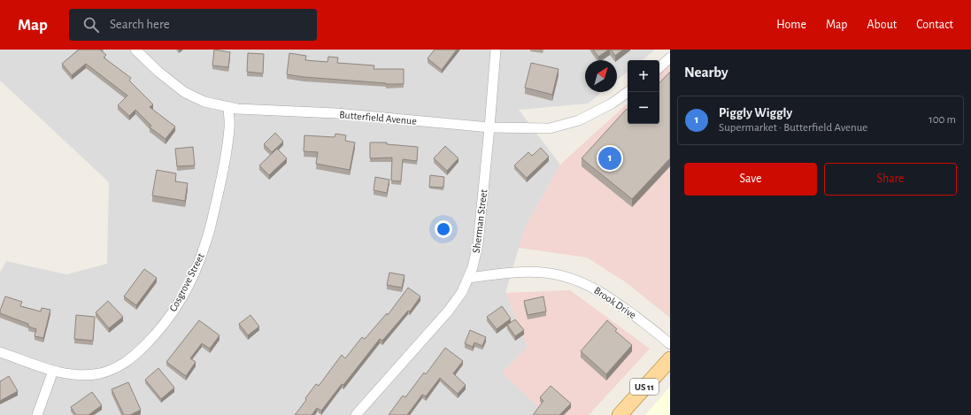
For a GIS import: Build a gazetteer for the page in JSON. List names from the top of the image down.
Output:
{
  "streets": {
    "main road": ["US 11"],
    "street": [
      "Butterfield Avenue",
      "Sherman Street",
      "Cosgrove Street",
      "Brook Drive"
    ]
  },
  "crossings": [
    ["Butterfield Avenue", "Sherman Street"],
    ["Butterfield Avenue", "Cosgrove Street"],
    ["Sherman Street", "Brook Drive"]
  ],
  "north": "top right",
  "page": {
    "header": "Map",
    "search": "Search here",
    "nav": [
      "Home",
      "Map",
      "About",
      "Contact"
    ],
    "heading": "Nearby",
    "map_buttons": ["+", "−"],
    "list": [
      {
        "mark": "1",
        "name": "Piggly Wiggly",
        "note": "Supermarket · Butterfield Avenue",
        "value": "100 m"
      }
    ],
    "pins": "1",
    "buttons": ["Save", "Share"]
  }
}
